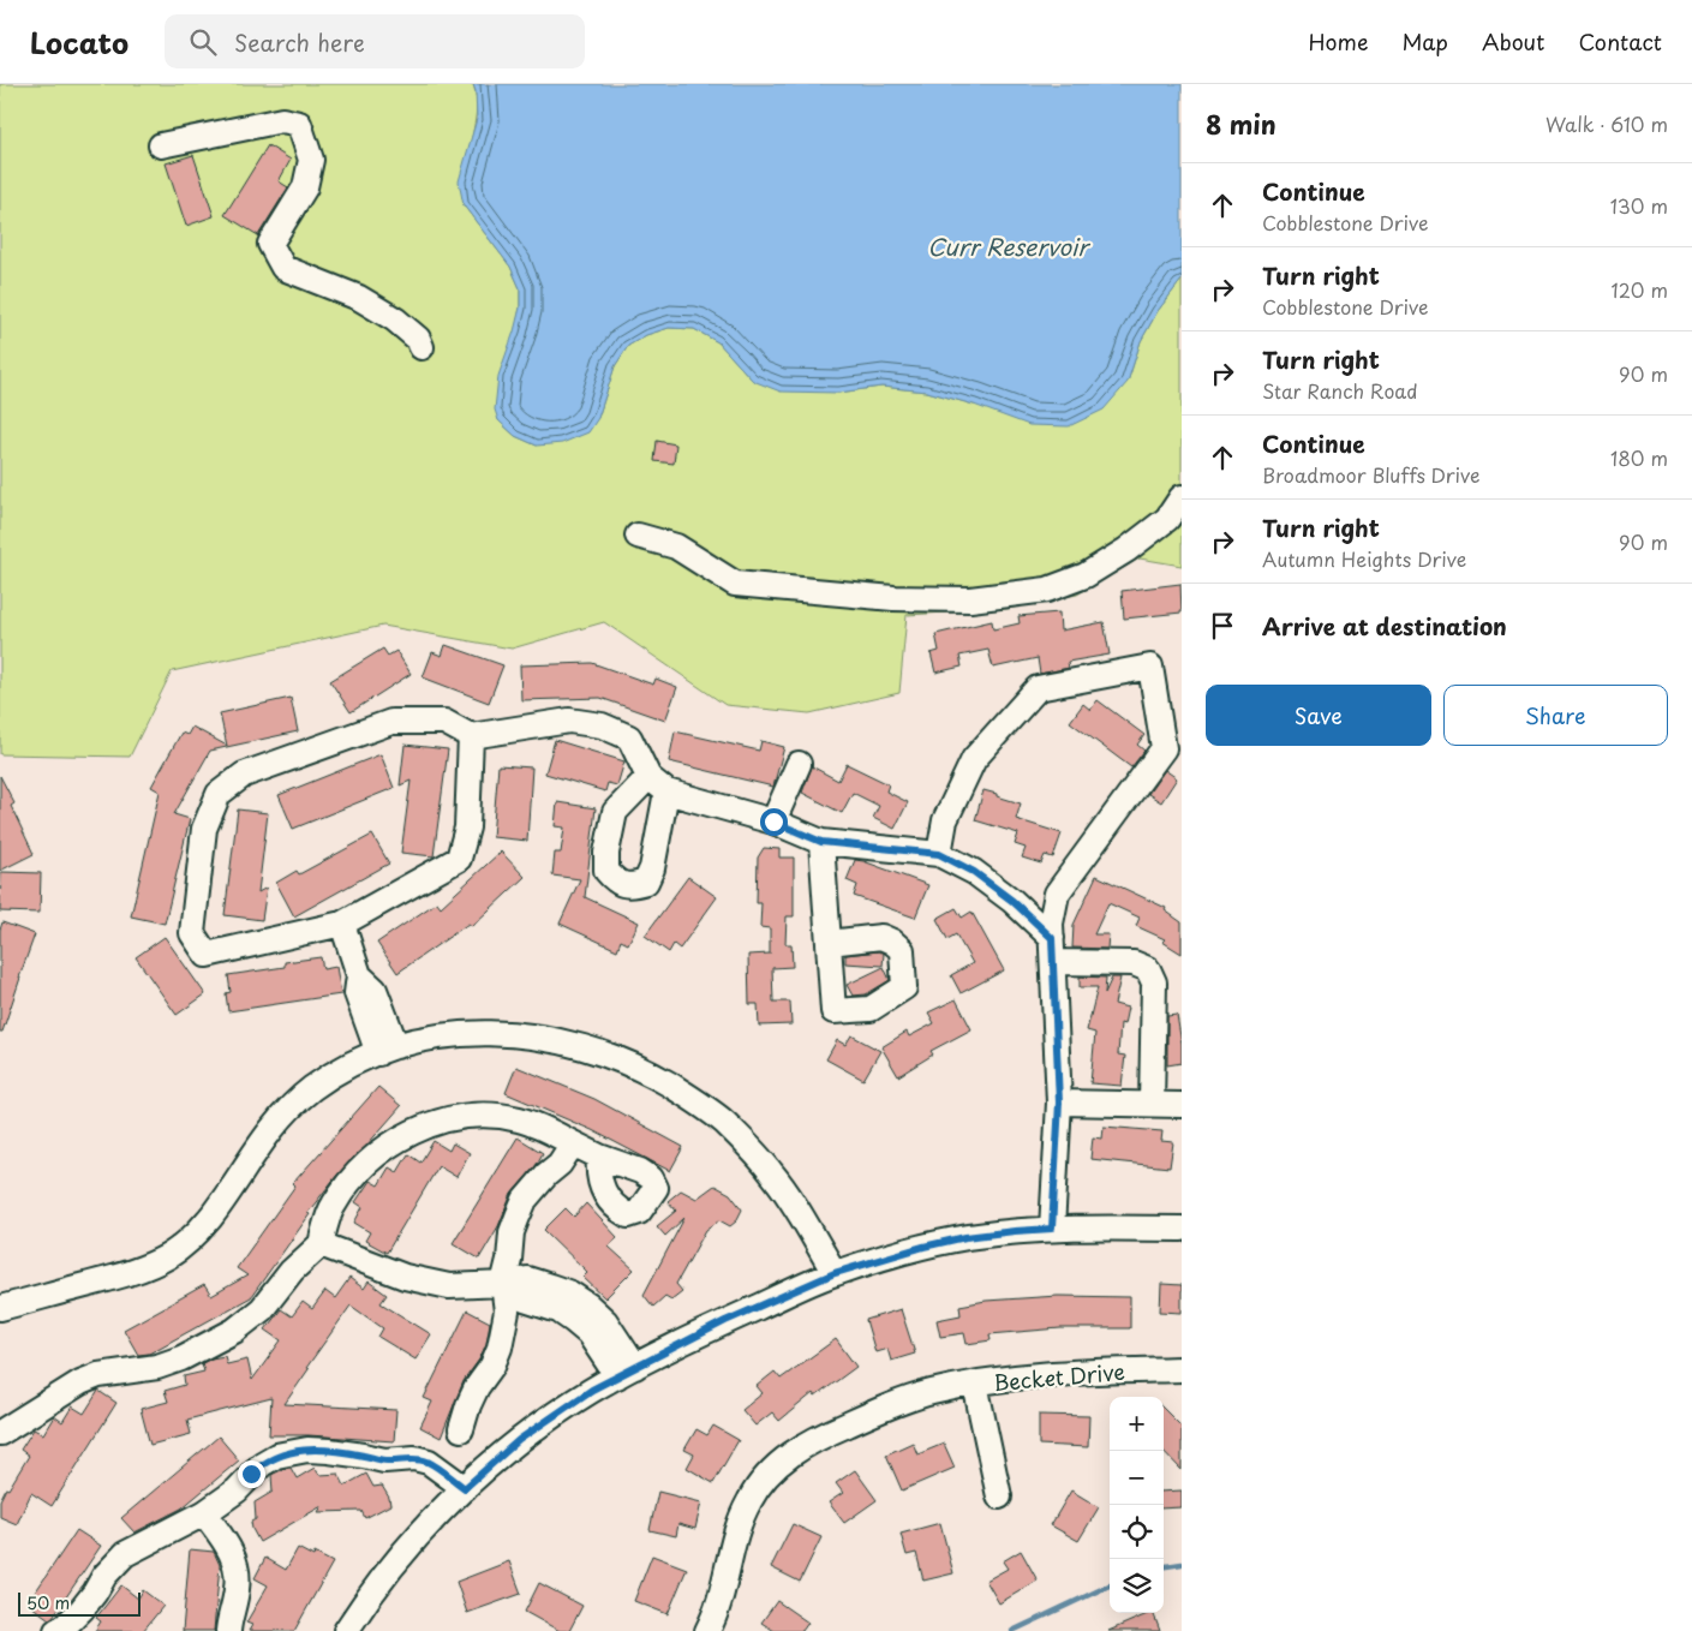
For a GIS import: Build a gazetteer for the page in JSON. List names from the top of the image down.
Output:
{
  "streets": {
    "street": ["Becket Drive"]
  },
  "water": ["Curr Reservoir"],
  "scale_bar": "50 m",
  "page": {
    "header": "Locato",
    "search": "Search here",
    "nav": [
      "Home",
      "Map",
      "About",
      "Contact"
    ],
    "heading": ["8 min", "Walk · 610 m"],
    "list": [
      ["Continue", "Cobblestone Drive", "130 m"],
      ["Turn right", "Cobblestone Drive", "120 m"],
      ["Turn right", "Star Ranch Road", "90 m"],
      ["Continue", "Broadmoor Bluffs Drive", "180 m"],
      ["Turn right", "Autumn Heights Drive", "90 m"],
      "Arrive at destination"
    ],
    "buttons": ["Save", "Share"],
    "map_buttons": ["+", "−"],
    "scale": "50 m"
  }
}
